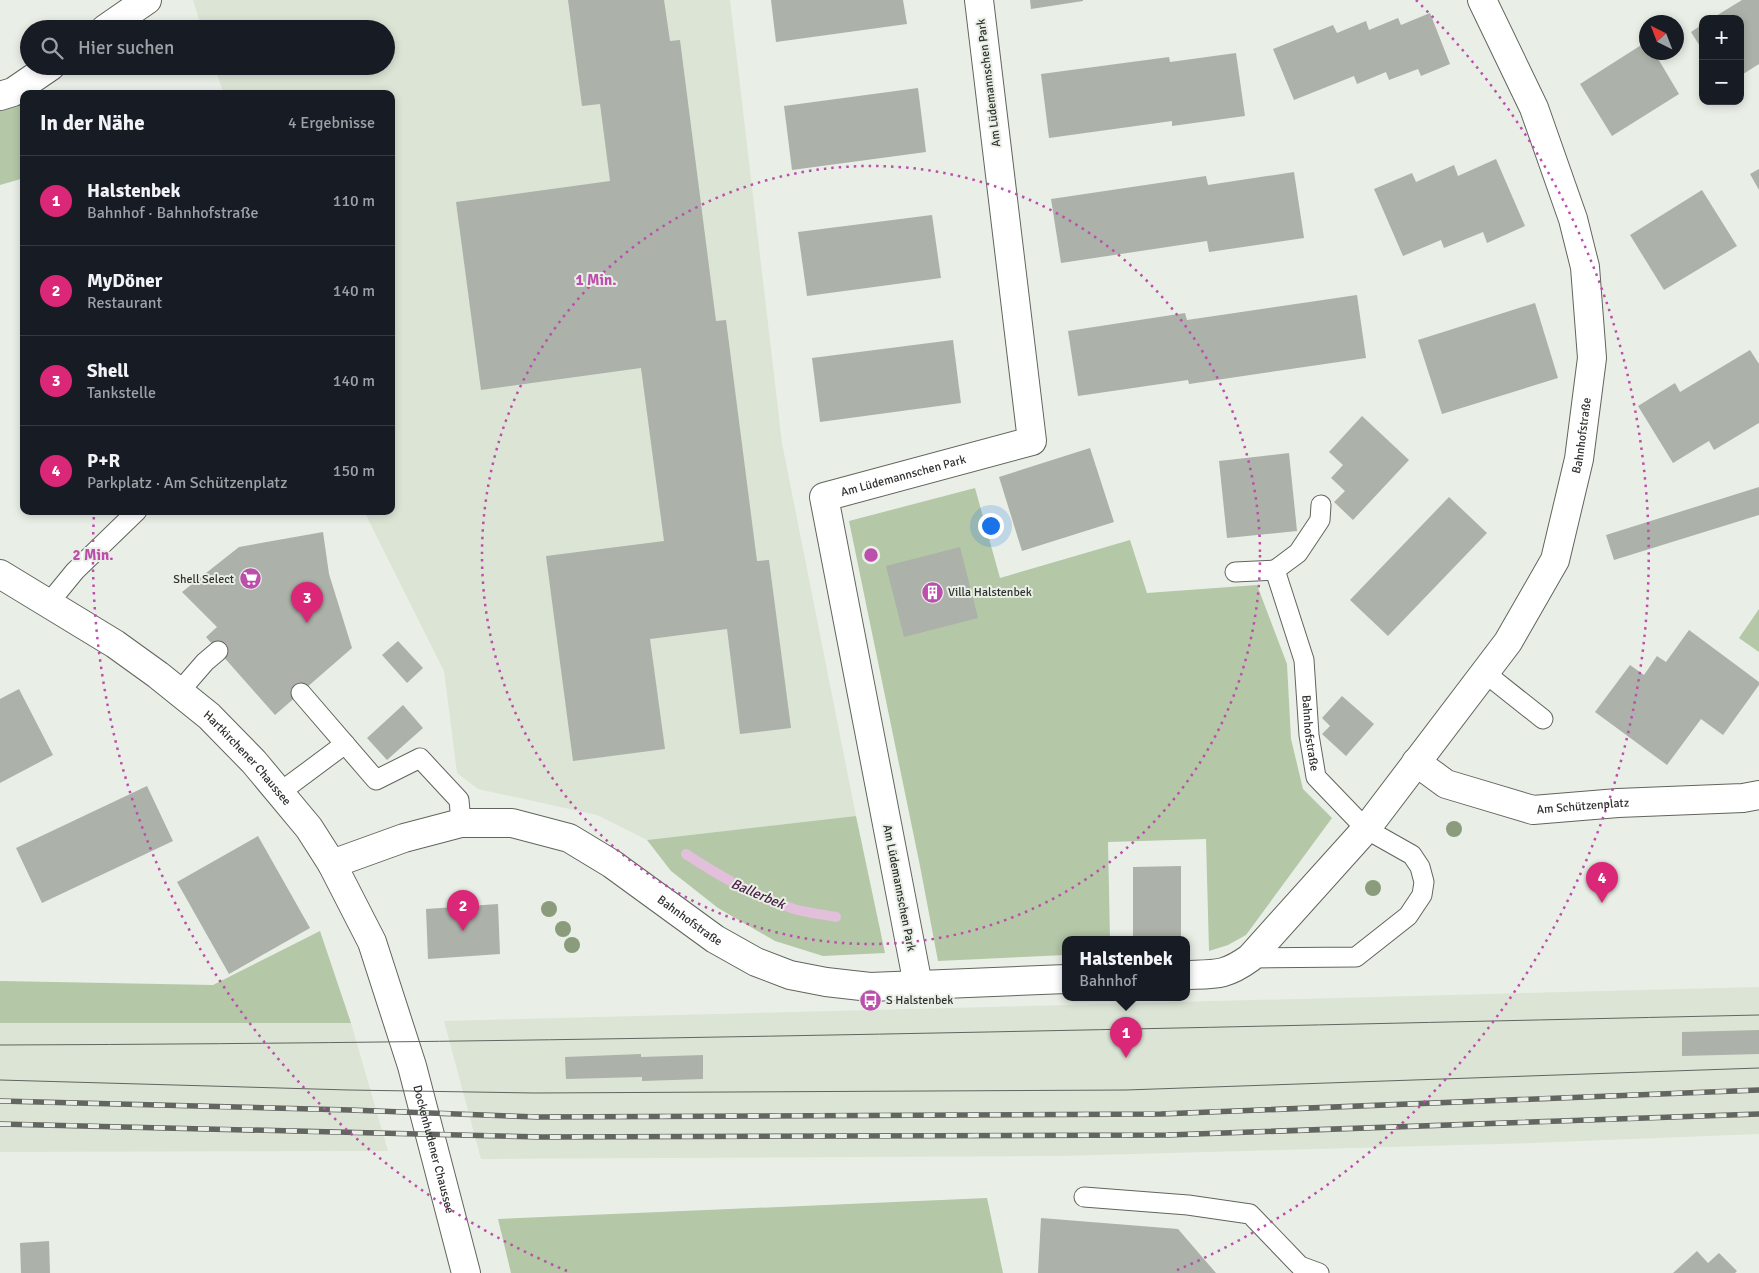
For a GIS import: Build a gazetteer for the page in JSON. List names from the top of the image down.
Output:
{
  "streets": {
    "street": [
      "Am Lüdemannschen Park",
      "Bahnhofstraße",
      "Hartkirchener Chaussee",
      "Am Schützenplatz",
      "Dockenhudener Chaussee"
    ]
  },
  "crossings": [
    ["Am Lüdemannschen Park", "Bahnhofstraße"],
    ["Bahnhofstraße", "Hartkirchener Chaussee"],
    ["Bahnhofstraße", "Am Schützenplatz"],
    ["Hartkirchener Chaussee", "Dockenhudener Chaussee"]
  ],
  "water": ["Ballerbek"],
  "places": {
    "supermarket": ["Shell Select"],
    "building": ["Villa Halstenbek"],
    "bus stop": ["S Halstenbek"]
  },
  "north": "top left",
  "page": {
    "map_buttons": ["+", "−"],
    "search": "Hier suchen",
    "heading": ["In der Nähe", "4 Ergebnisse"],
    "list": [
      {
        "mark": "1",
        "name": "Halstenbek",
        "note": "Bahnhof · Bahnhofstraße",
        "value": "110 m"
      },
      {
        "mark": "2",
        "name": "MyDöner",
        "note": "Restaurant",
        "value": "140 m"
      },
      {
        "mark": "3",
        "name": "Shell",
        "note": "Tankstelle",
        "value": "140 m"
      },
      {
        "mark": "4",
        "name": "P+R",
        "note": "Parkplatz · Am Schützenplatz",
        "value": "150 m"
      }
    ],
    "pins": [
      "3",
      "4",
      "2",
      "1"
    ],
    "popup": ["Halstenbek", "Bahnhof"]
  },
  "rings": ["1 Min.", "2 Min."]
}
